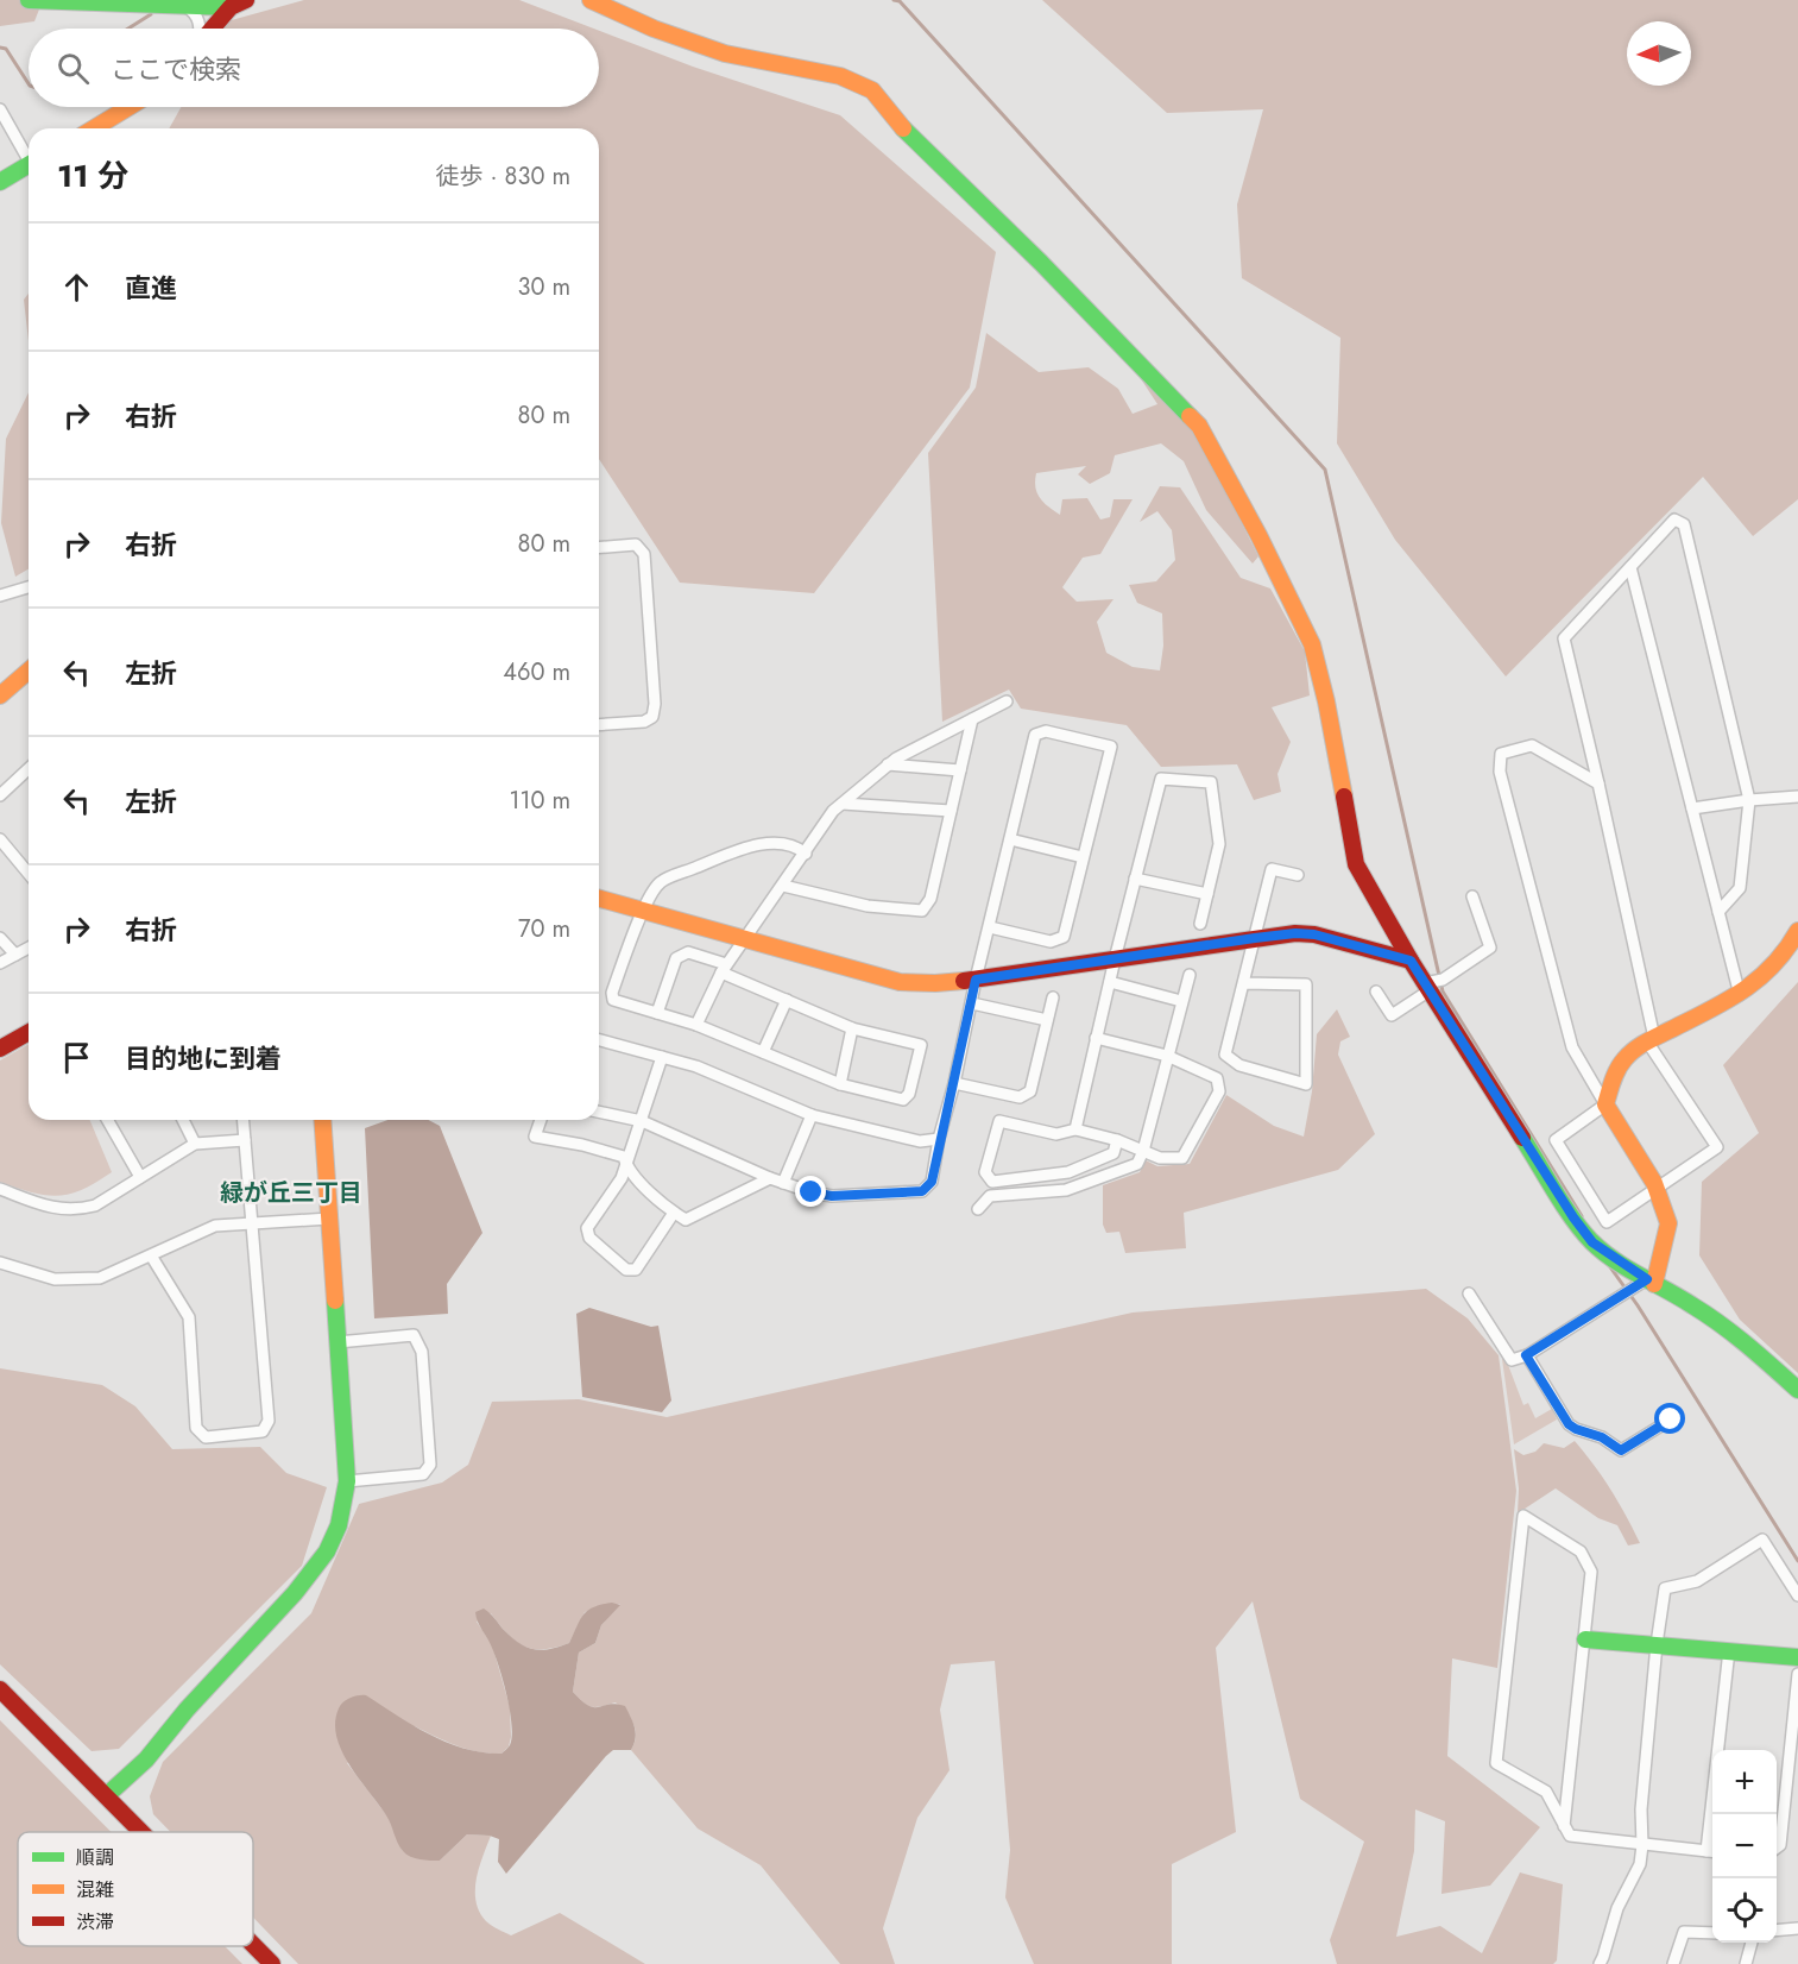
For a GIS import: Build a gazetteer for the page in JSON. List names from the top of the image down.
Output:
{
  "districts": ["緑が丘三丁目"],
  "legend": ["順調", "混雑", "渋滞"],
  "north": "left",
  "page": {
    "search": "ここで検索",
    "heading": ["11 分", "徒歩 · 830 m"],
    "list": [
      ["直進", "30 m"],
      ["右折", "80 m"],
      ["右折", "80 m"],
      ["左折", "460 m"],
      ["左折", "110 m"],
      ["右折", "70 m"],
      "目的地に到着"
    ],
    "map_buttons": ["+", "−"]
  }
}
